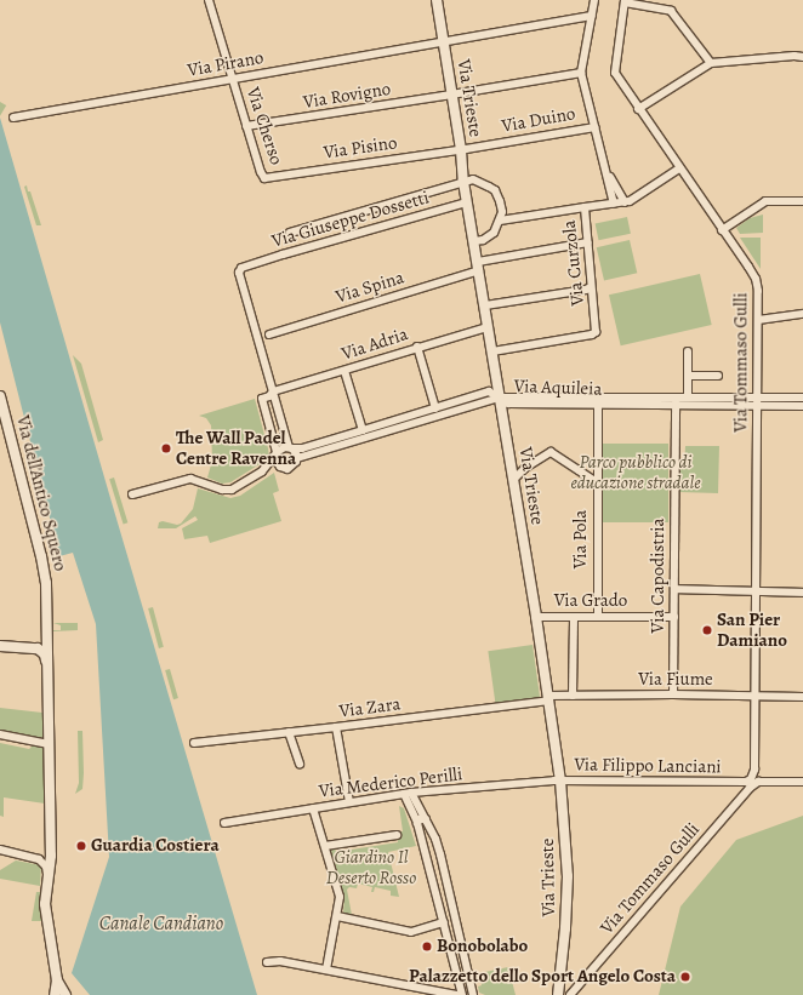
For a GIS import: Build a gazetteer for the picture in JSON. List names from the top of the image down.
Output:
{
  "streets": {
    "street": [
      "Via Pirano",
      "Via Rovigno",
      "Via Trieste",
      "Via Duino",
      "Via Cherso",
      "Via Pisino",
      "Via Giuseppe Dossetti",
      "Via Curzola",
      "Via Spina",
      "Via Adria",
      "Via Tommaso Gulli",
      "Via Aquileia",
      "Via dell'Antico Squero",
      "Via Pola",
      "Via Capodistria",
      "Via Grado",
      "Via Fiume",
      "Via Zara",
      "Via Filippo Lanciani",
      "Via Mederico Perilli"
    ]
  },
  "crossings": [
    ["Via Pirano", "Via Trieste"],
    ["Via Pirano", "Via Cherso"],
    ["Via Rovigno", "Via Trieste"],
    ["Via Rovigno", "Via Cherso"],
    ["Via Trieste", "Via Duino"],
    ["Via Trieste", "Via Pisino"],
    ["Via Trieste", "Via Giuseppe Dossetti"],
    ["Via Trieste", "Via Curzola"],
    ["Via Trieste", "Via Spina"],
    ["Via Trieste", "Via Adria"],
    ["Via Trieste", "Via Aquileia"],
    ["Via Trieste", "Via Grado"],
    ["Via Trieste", "Via Fiume"],
    ["Via Trieste", "Via Zara"],
    ["Via Trieste", "Via Filippo Lanciani"],
    ["Via Trieste", "Via Mederico Perilli"],
    ["Via Duino", "Via Pisino"],
    ["Via Cherso", "Via Pisino"],
    ["Via Giuseppe Dossetti", "Via Adria"],
    ["Via Curzola", "Via Spina"],
    ["Via Curzola", "Via Tommaso Gulli"],
    ["Via Tommaso Gulli", "Via Aquileia"],
    ["Via Tommaso Gulli", "Via Fiume"],
    ["Via Tommaso Gulli", "Via Filippo Lanciani"],
    ["Via Aquileia", "Via Pola"],
    ["Via Aquileia", "Via Capodistria"],
    ["Via Pola", "Via Grado"],
    ["Via Capodistria", "Via Grado"],
    ["Via Capodistria", "Via Fiume"],
    ["Via Fiume", "Via Zara"],
    ["Via Filippo Lanciani", "Via Mederico Perilli"]
  ],
  "water": ["Canale Candiano"],
  "parks": ["Parco pubblico di educazione stradale", "Giardino Il Deserto Rosso"],
  "places": [
    "The Wall Padel Centre Ravenna",
    "San Pier Damiano",
    "Guardia Costiera",
    "Bonobolabo",
    "Palazzetto dello Sport Angelo Costa"
  ]
}
